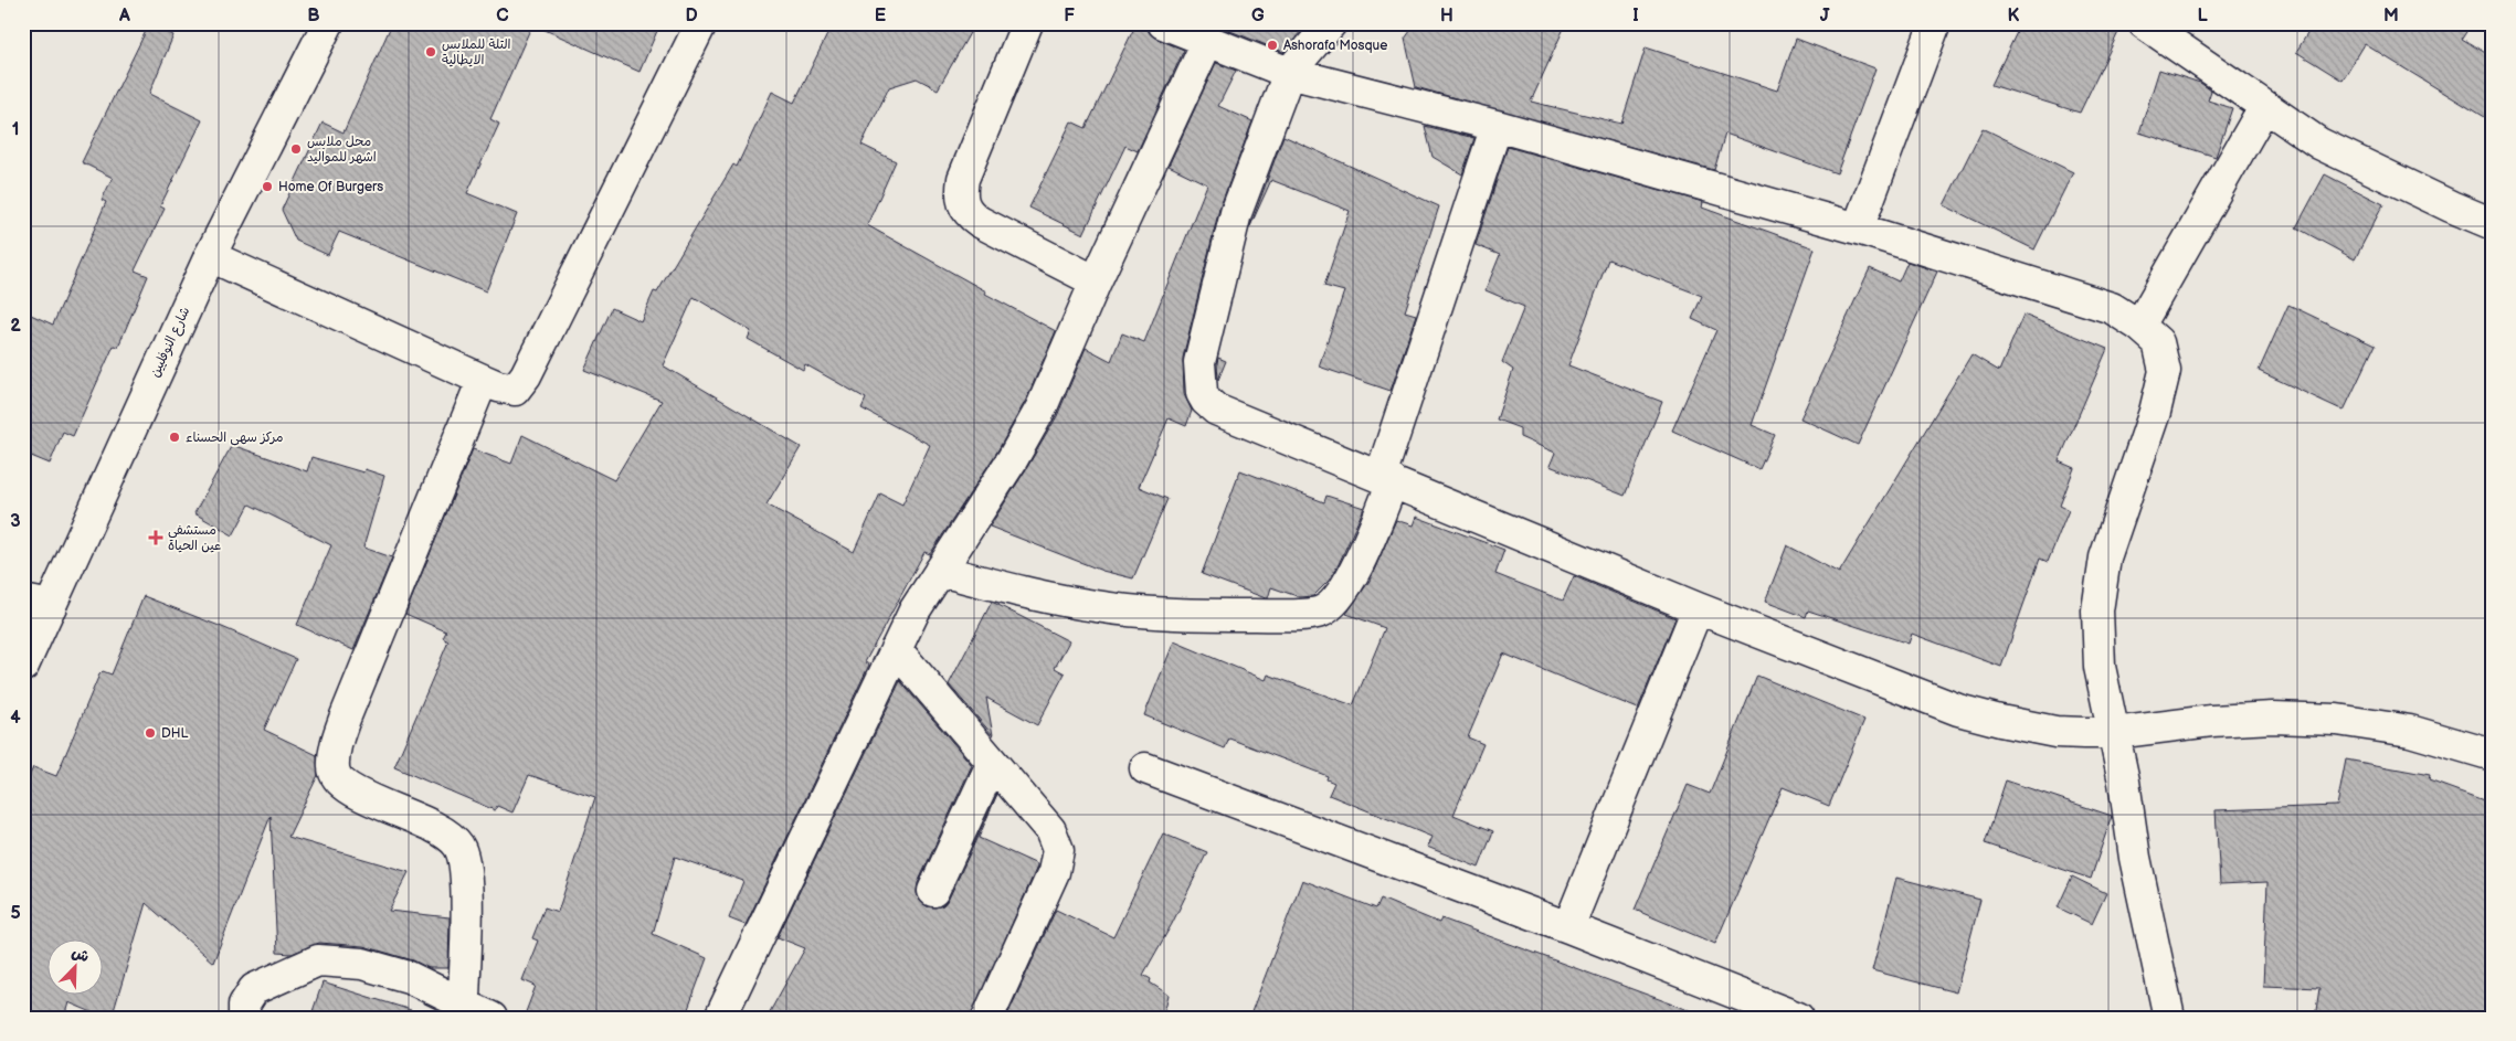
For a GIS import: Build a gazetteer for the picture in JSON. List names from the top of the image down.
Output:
{
  "streets": {
    "street": ["شارع النوفليين"]
  },
  "places": {
    "other": [
      "Ashorafa Mosque",
      "التلة للملابس الايطالية",
      "محل ملابس اشهر للمواليد",
      "Home Of Burgers",
      "مركز سهى الحسناء",
      "DHL"
    ],
    "health": ["مستشفى عين الحياة"]
  },
  "north": "top right",
  "grid": {
    "columns": [
      "A",
      "B",
      "C",
      "D",
      "E",
      "F",
      "G",
      "H",
      "I",
      "J",
      "K",
      "L",
      "M"
    ],
    "rows": [
      "1",
      "2",
      "3",
      "4",
      "5"
    ]
  }
}
